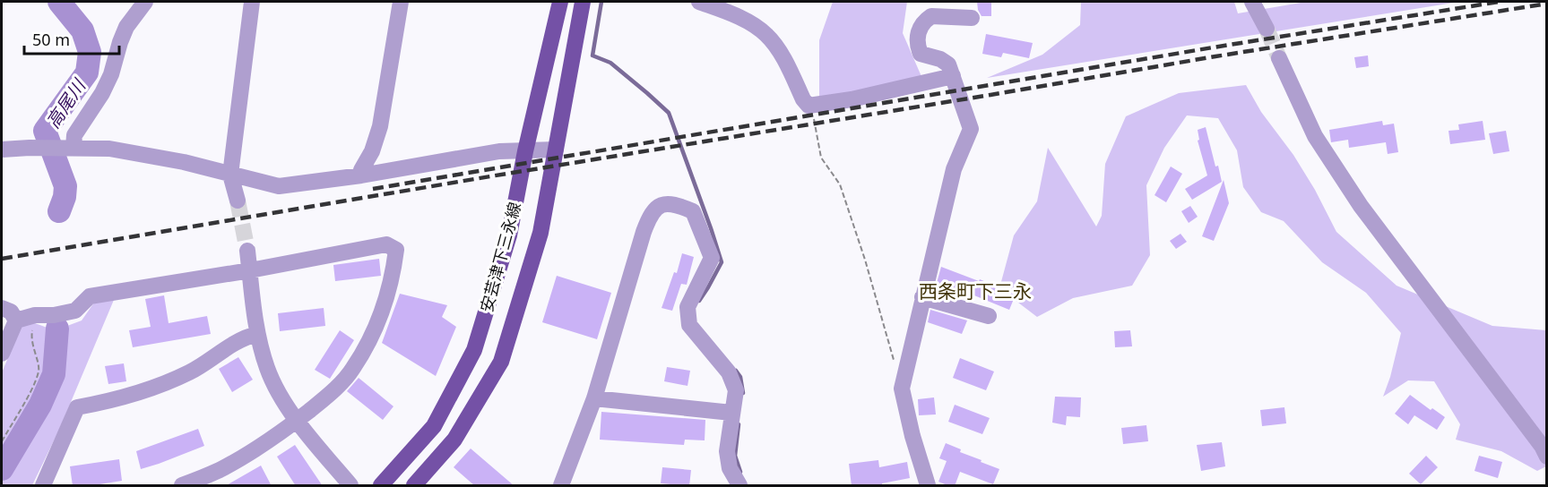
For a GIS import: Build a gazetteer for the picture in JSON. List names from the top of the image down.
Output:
{
  "streets": {
    "main road": ["安芸津下三永線"]
  },
  "districts": ["西条町下三永"],
  "water": ["高尾川"],
  "scale_bar": "50 m"
}
